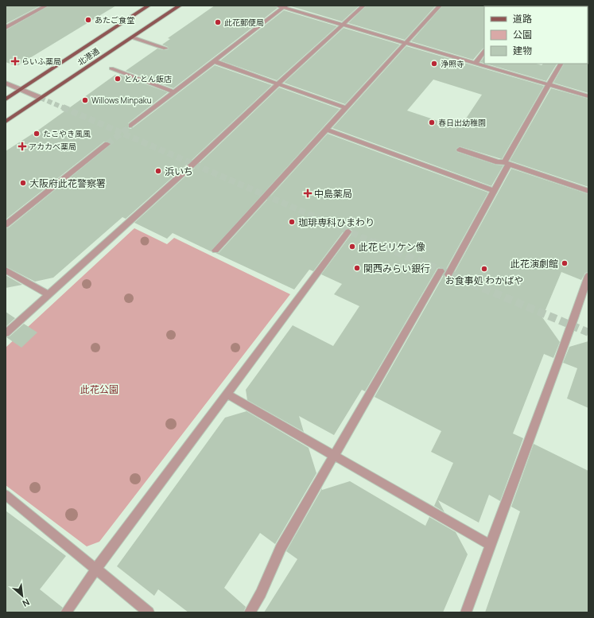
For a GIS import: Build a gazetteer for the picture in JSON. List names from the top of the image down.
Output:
{
  "streets": {
    "main road": ["北港通"]
  },
  "parks": ["此花公園"],
  "places": {
    "other": [
      "あたご食堂",
      "此花郵便局",
      "浄照寺",
      "とんとん飯店",
      "Willows Minpaku",
      "春日出幼稚園",
      "たこやき風風",
      "浜いち",
      "大阪府此花警察署",
      "珈琲専科ひまわり",
      "此花ビリケン像",
      "此花演劇館",
      "関西みらい銀行",
      "お食事処 わかばや"
    ],
    "health": ["らいふ薬局", "アカカベ薬局", "中島薬局"]
  },
  "legend": ["道路", "公園", "建物"],
  "north": "bottom right"
}
